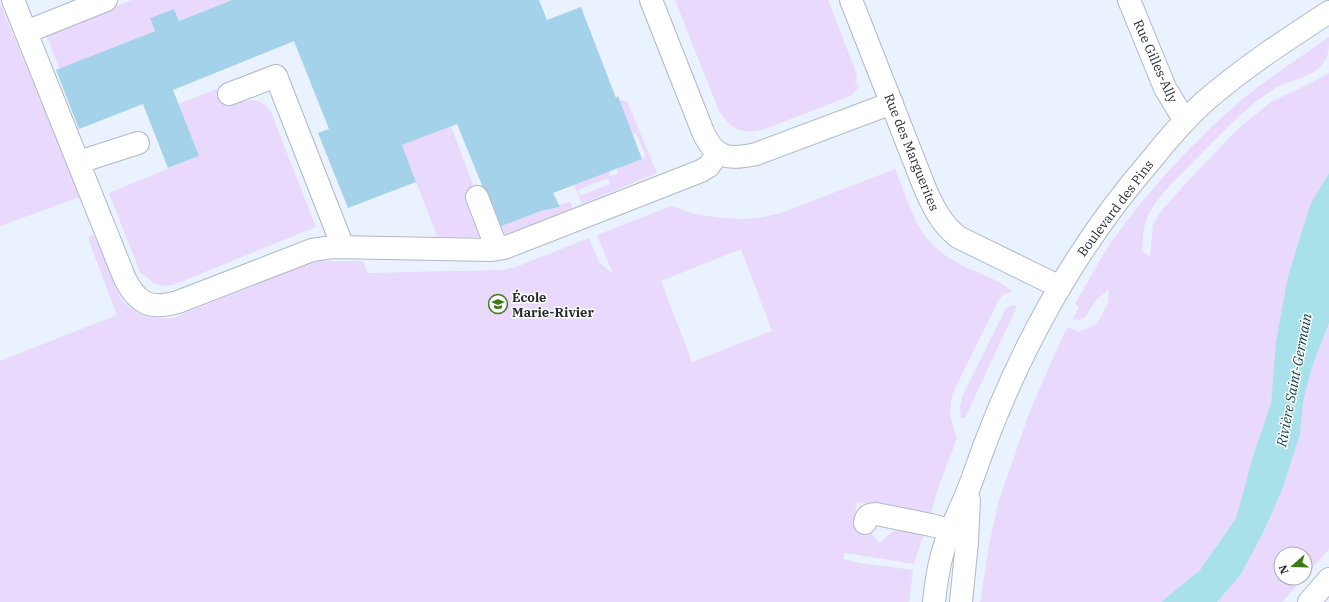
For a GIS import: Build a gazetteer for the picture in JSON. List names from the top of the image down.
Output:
{
  "streets": {
    "street": ["Rue Gilles-Ally", "Rue des Marguerites", "Boulevard des Pins"]
  },
  "crossings": [
    ["Rue Gilles-Ally", "Boulevard des Pins"],
    ["Rue des Marguerites", "Boulevard des Pins"]
  ],
  "water": ["Rivière Saint-Germain"],
  "places": {
    "school or university": ["École Marie-Rivier"]
  },
  "north": "left"
}
